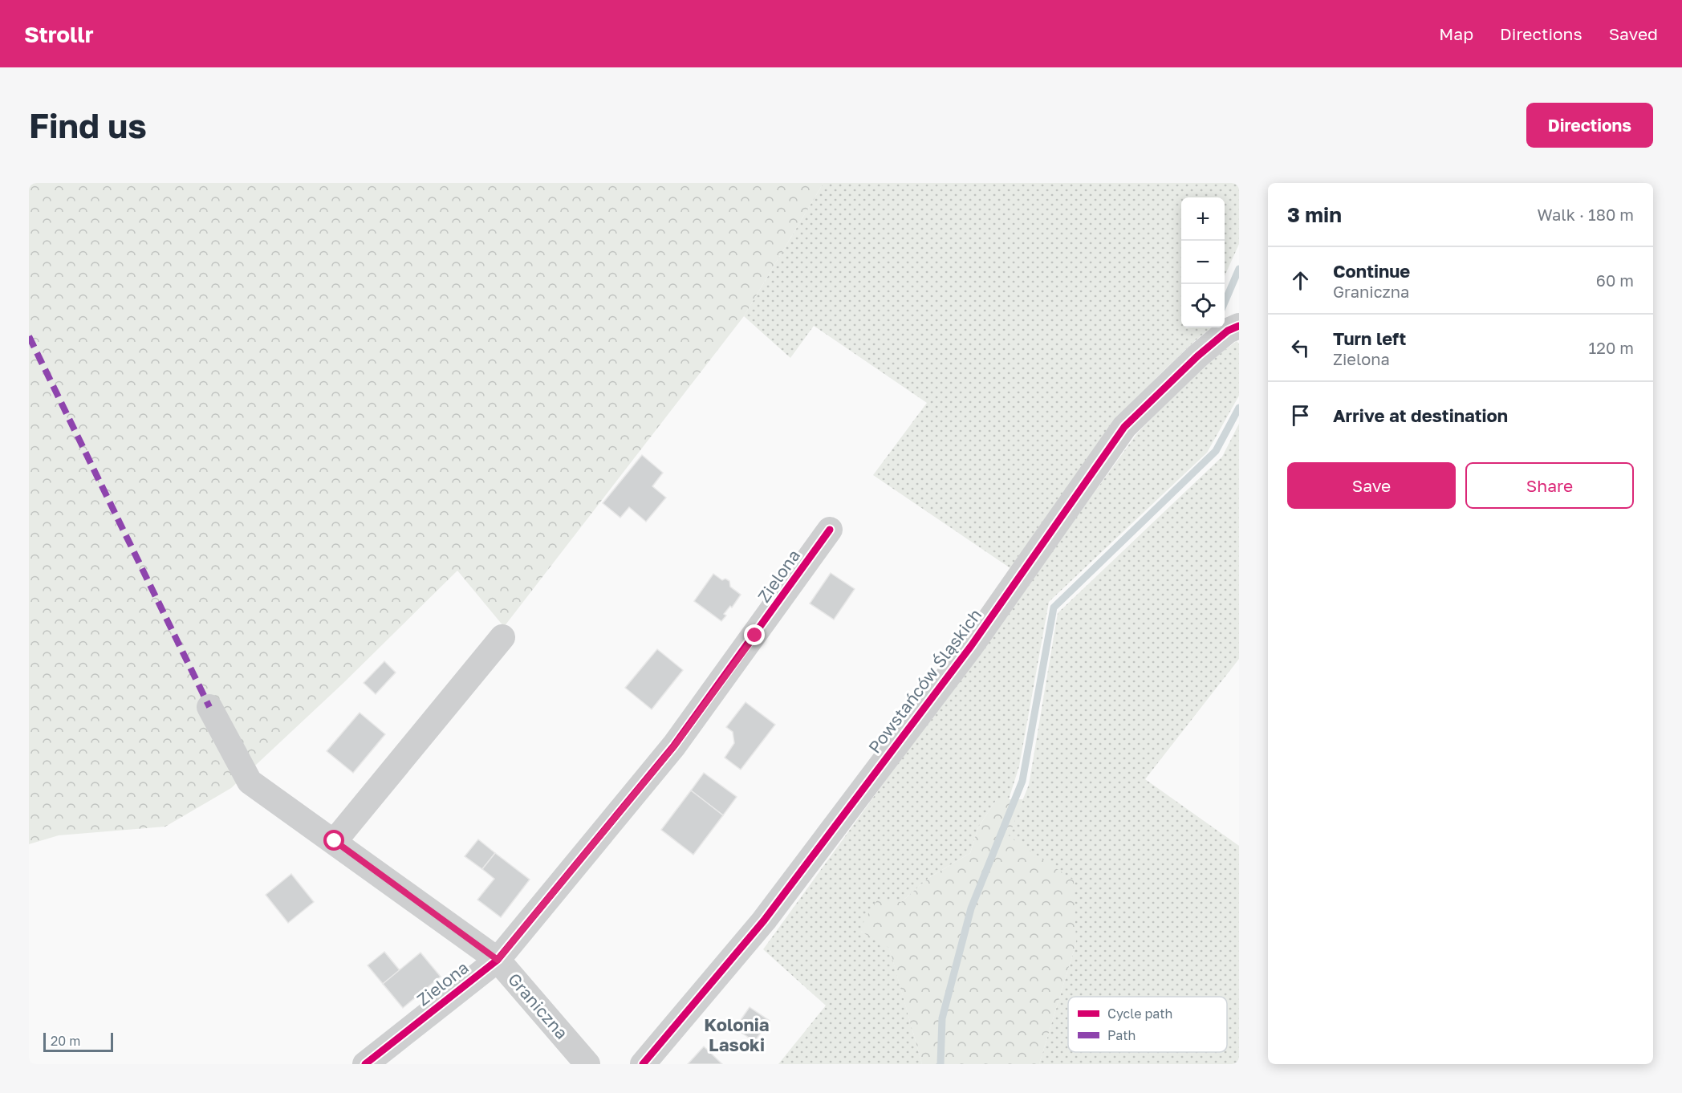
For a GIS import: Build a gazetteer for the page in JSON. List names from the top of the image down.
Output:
{
  "streets": {
    "street": ["Zielona", "Powstańców Śląskich", "Graniczna"]
  },
  "crossings": [
    ["Zielona", "Graniczna"]
  ],
  "districts": ["Kolonia Lasoki"],
  "legend": ["Cycle path", "Path"],
  "scale_bar": "20 m",
  "page": {
    "header": "Strollr",
    "nav": ["Map", "Directions", "Saved"],
    "buttons": [
      "Directions",
      ["Save", "Share"]
    ],
    "title": "Find us",
    "heading": ["3 min", "Walk · 180 m"],
    "map_buttons": ["+", "−"],
    "list": [
      ["Continue", "Graniczna", "60 m"],
      ["Turn left", "Zielona", "120 m"],
      "Arrive at destination"
    ],
    "scale": "20 m"
  }
}
